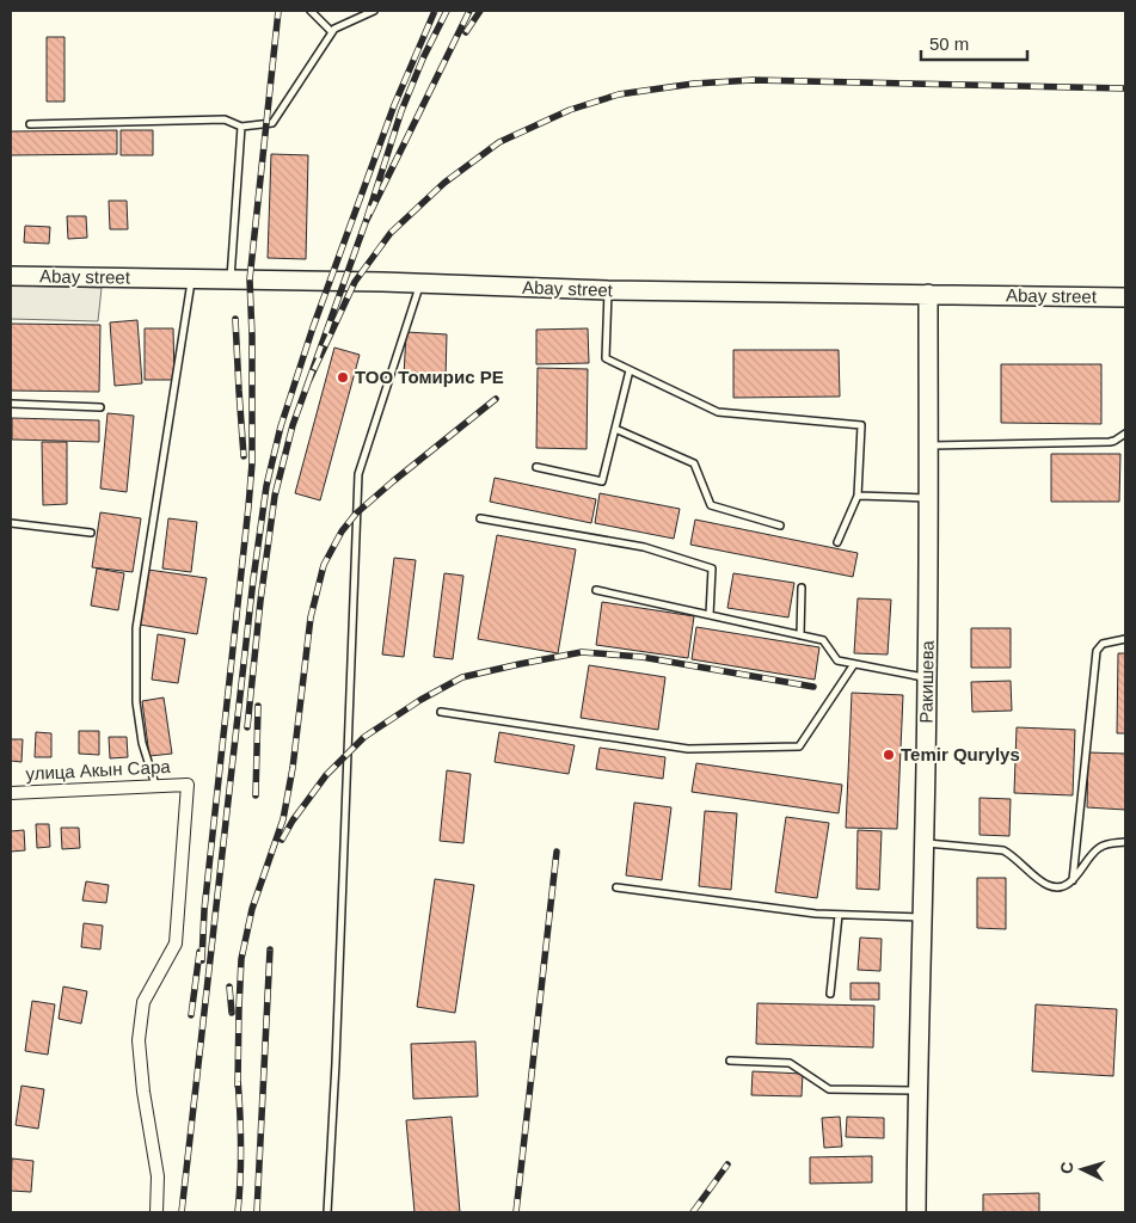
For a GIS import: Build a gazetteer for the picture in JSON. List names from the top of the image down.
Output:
{
  "streets": {
    "street": ["Abay street", "Ракишева", "улица Акын Сара"]
  },
  "crossings": [
    ["Abay street", "Ракишева"]
  ],
  "places": ["ТОО Томирис РЕ", "Temir Qurylys"],
  "scale_bar": "50 m",
  "north": "left"
}
